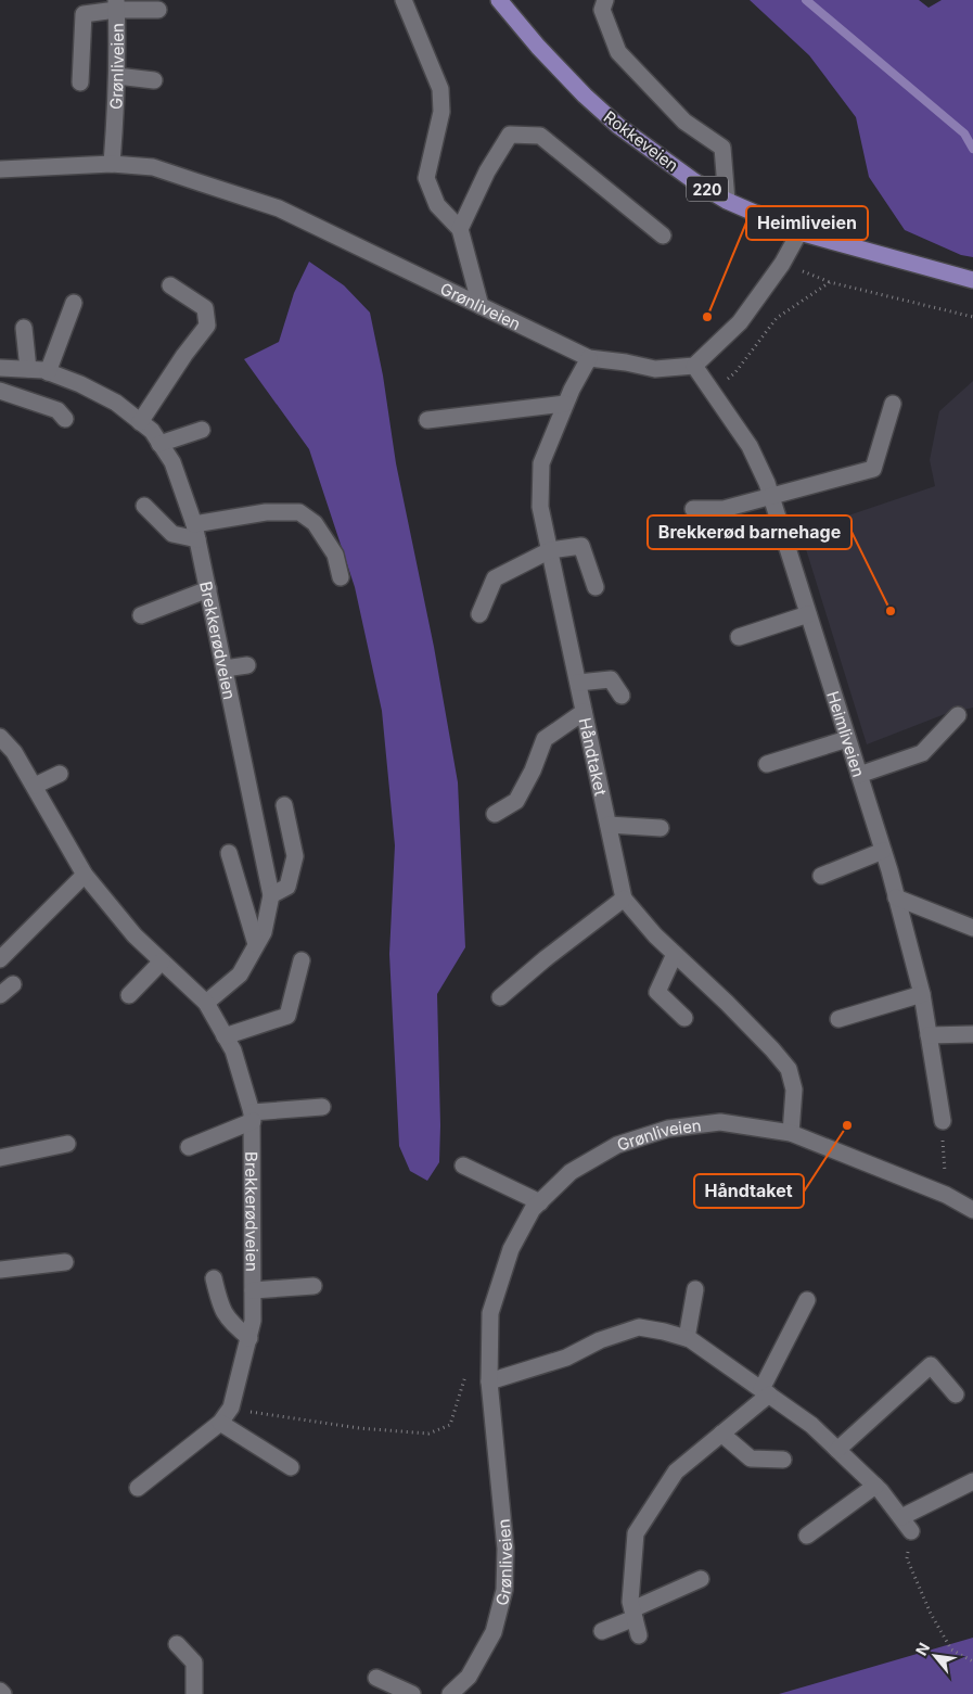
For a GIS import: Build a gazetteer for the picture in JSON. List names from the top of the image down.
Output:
{
  "streets": {
    "main road": ["Rokkeveien", "220"],
    "street": [
      "Grønliveien",
      "Brekkerødveien",
      "Heimliveien",
      "Håndtaket"
    ]
  },
  "crossings": [
    ["Grønliveien", "Heimliveien"],
    ["Grønliveien", "Håndtaket"]
  ],
  "places": ["Heimliveien", "Brekkerød barnehage", "Håndtaket"],
  "north": "top left"
}
